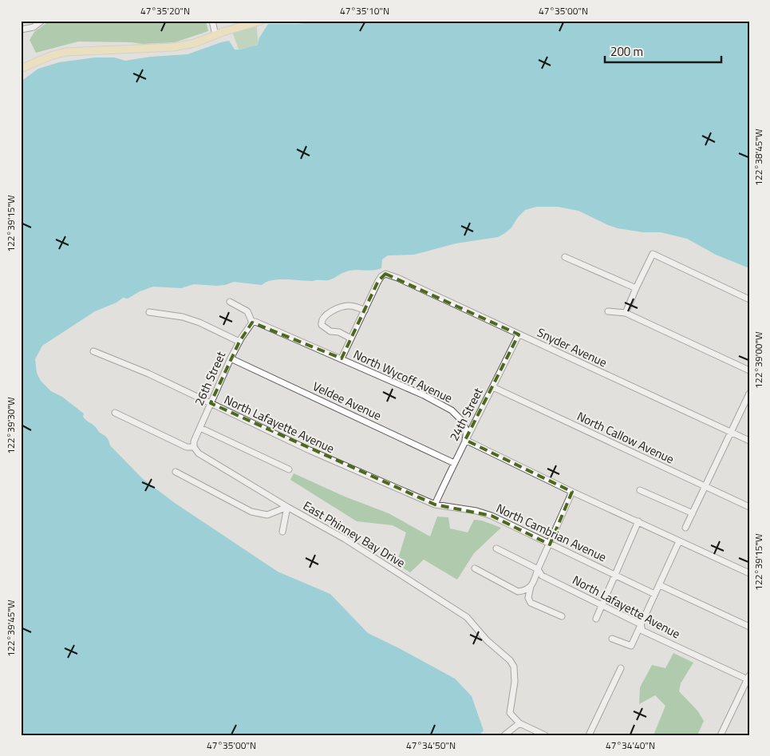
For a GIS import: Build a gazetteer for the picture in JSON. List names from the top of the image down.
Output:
{
  "streets": {
    "street": [
      "Snyder Avenue",
      "North Wycoff Avenue",
      "26th Street",
      "Veldee Avenue",
      "24th Street",
      "North Lafayette Avenue",
      "North Callow Avenue",
      "North Cambrian Avenue",
      "East Phinney Bay Drive"
    ]
  },
  "crossings": [
    ["Snyder Avenue", "24th Street"],
    ["North Wycoff Avenue", "26th Street"],
    ["North Wycoff Avenue", "24th Street"],
    ["26th Street", "Veldee Avenue"],
    ["26th Street", "North Lafayette Avenue"],
    ["26th Street", "East Phinney Bay Drive"],
    ["Veldee Avenue", "24th Street"],
    ["24th Street", "North Lafayette Avenue"],
    ["24th Street", "North Callow Avenue"],
    ["24th Street", "North Cambrian Avenue"],
    ["North Lafayette Avenue", "North Cambrian Avenue"]
  ],
  "scale_bar": "200 m",
  "coordinates": [
    "47°35'20\"N",
    "47°35'10\"N",
    "47°35'00\"N",
    "122°38'45\"W",
    "122°39'15\"W",
    "122°39'00\"W",
    "122°39'30\"W",
    "122°39'45\"W",
    "47°34'50\"N",
    "47°34'40\"N"
  ]
}
